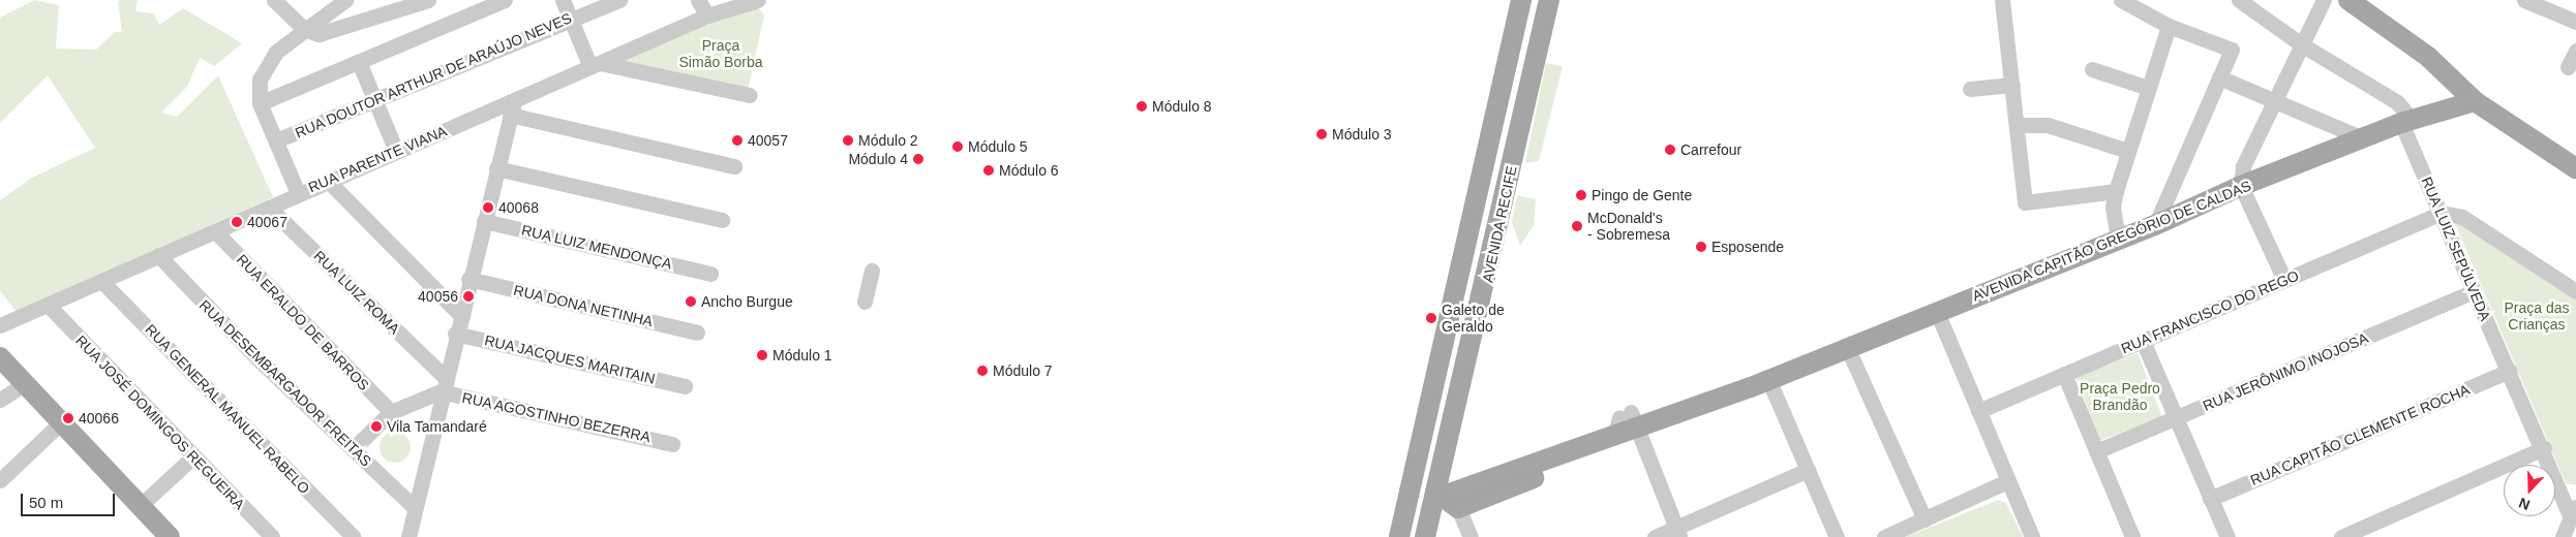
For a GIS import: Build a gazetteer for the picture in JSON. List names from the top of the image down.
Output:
{
  "streets": {
    "main road": ["AVENIDA RECIFE", "AVENIDA CAPITÃO GREGÓRIO DE CALDAS"],
    "street": [
      "RUA DOUTOR ARTHUR DE ARAÚJO NEVES",
      "RUA PARENTE VIANA",
      "RUA LUIZ MENDONÇA",
      "RUA LUIZ SEPÚLVEDA",
      "RUA LUIZ ROMA",
      "RUA DONA NETINHA",
      "RUA FRANCISCO DO REGO",
      "RUA ERALDO DE BARROS",
      "RUA JACQUES MARITAIN",
      "RUA JERÔNIMO INOJOSA",
      "RUA DESEMBARGADOR FREITAS",
      "RUA GENERAL MANUEL RABELO",
      "RUA AGOSTINHO BEZERRA",
      "RUA JOSÉ DOMINGOS REGUEIRA",
      "RUA CAPITÃO CLEMENTE ROCHA"
    ]
  },
  "crossings": [
    ["RUA PARENTE VIANA", "RUA LUIZ ROMA"],
    ["RUA PARENTE VIANA", "RUA ERALDO DE BARROS"],
    ["RUA PARENTE VIANA", "RUA DESEMBARGADOR FREITAS"],
    ["RUA PARENTE VIANA", "RUA GENERAL MANUEL RABELO"],
    ["RUA PARENTE VIANA", "RUA JOSÉ DOMINGOS REGUEIRA"],
    ["AVENIDA RECIFE", "AVENIDA CAPITÃO GREGÓRIO DE CALDAS"],
    ["AVENIDA CAPITÃO GREGÓRIO DE CALDAS", "RUA LUIZ SEPÚLVEDA"],
    ["RUA LUIZ SEPÚLVEDA", "RUA FRANCISCO DO REGO"],
    ["RUA LUIZ SEPÚLVEDA", "RUA JERÔNIMO INOJOSA"],
    ["RUA LUIZ SEPÚLVEDA", "RUA CAPITÃO CLEMENTE ROCHA"],
    ["RUA LUIZ ROMA", "RUA AGOSTINHO BEZERRA"]
  ],
  "parks": ["Praça Simão Borba", "Praça das Crianças", "Praça Pedro Brandão"],
  "places": [
    "Módulo 8",
    "Módulo 3",
    "40057",
    "Módulo 2",
    "Módulo 5",
    "Carrefour",
    "Módulo 4",
    "Módulo 6",
    "Pingo de Gente",
    "40068",
    "40067",
    "McDonald's - Sobremesa",
    "Esposende",
    "40056",
    "Ancho Burgue",
    "Galeto de Geraldo",
    "Módulo 1",
    "Módulo 7",
    "40066",
    "Vila Tamandaré"
  ],
  "scale_bar": "50 m",
  "north": "bottom"
}
